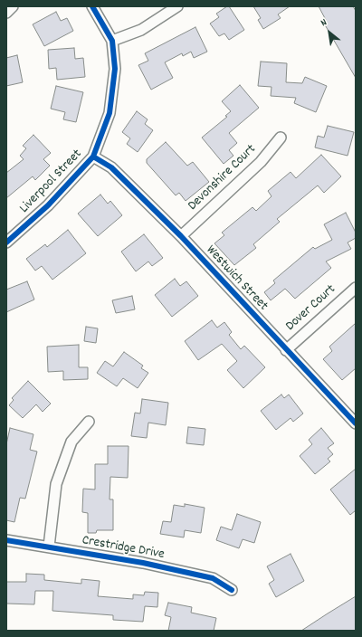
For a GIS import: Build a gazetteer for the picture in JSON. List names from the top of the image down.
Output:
{
  "streets": {
    "street": [
      "Devonshire Court",
      "Liverpool Street",
      "Westwich Street",
      "Dover Court",
      "Crestridge Drive"
    ]
  },
  "crossings": [
    ["Devonshire Court", "Westwich Street"],
    ["Liverpool Street", "Westwich Street"],
    ["Westwich Street", "Dover Court"]
  ],
  "north": "top left"
}
